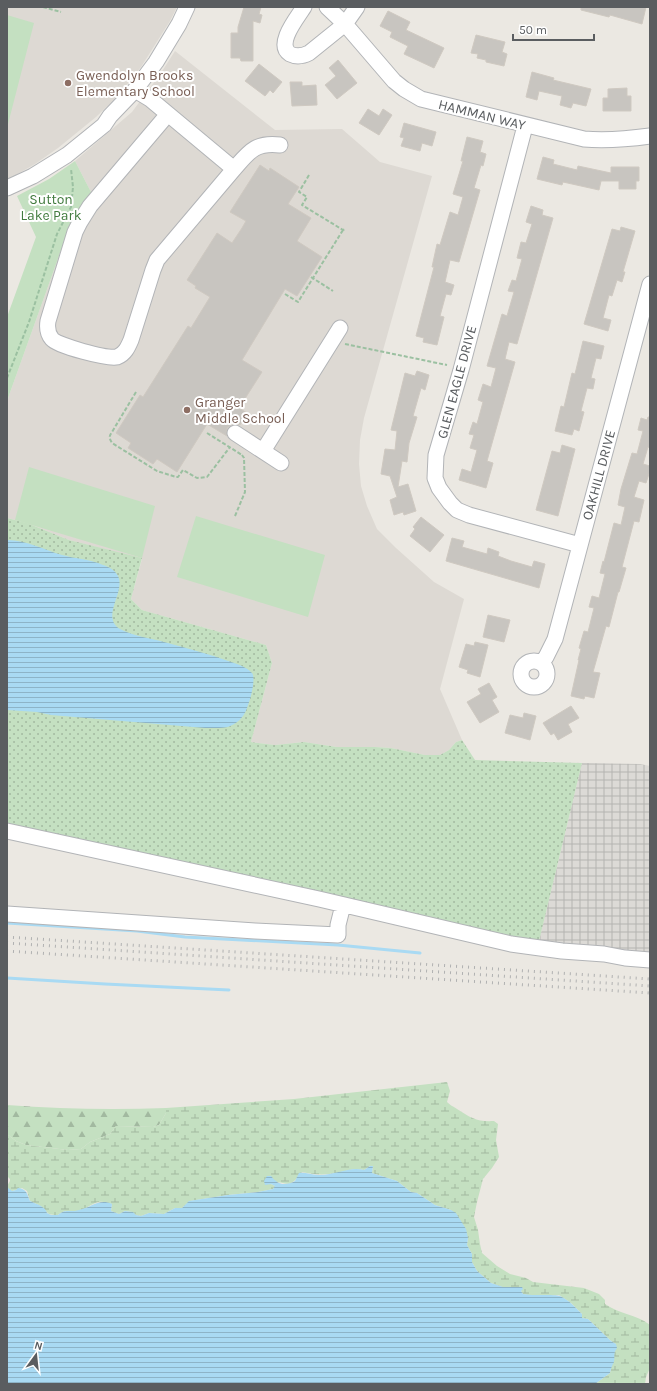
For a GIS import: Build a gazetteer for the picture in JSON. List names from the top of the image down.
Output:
{
  "streets": {
    "street": ["HAMMAN WAY", "GLEN EAGLE DRIVE", "OAKHILL DRIVE"]
  },
  "crossings": [
    ["HAMMAN WAY", "GLEN EAGLE DRIVE"],
    ["GLEN EAGLE DRIVE", "OAKHILL DRIVE"]
  ],
  "parks": ["Sutton Lake Park"],
  "places": ["Gwendolyn Brooks Elementary School", "Granger Middle School"],
  "scale_bar": "50 m",
  "north": "top"
}
